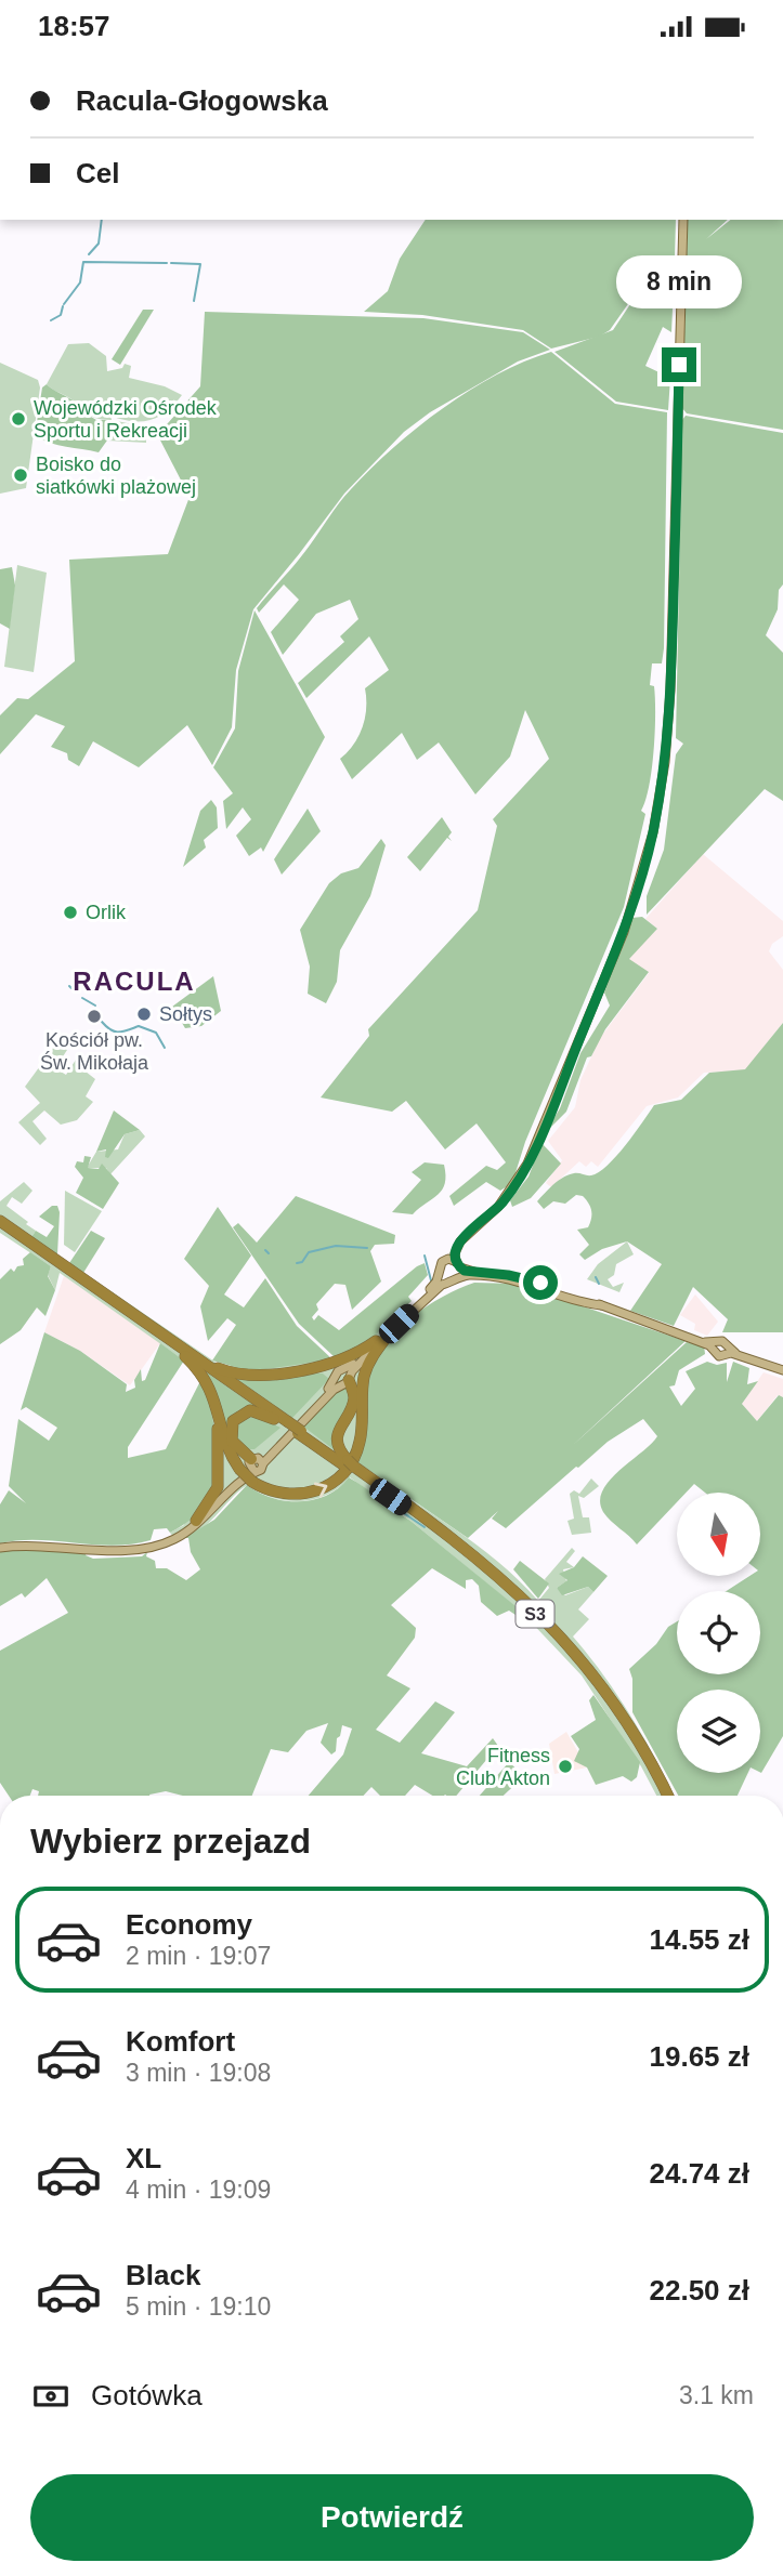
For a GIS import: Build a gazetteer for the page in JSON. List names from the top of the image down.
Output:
{
  "streets": {
    "highway": ["S3"]
  },
  "districts": ["RACULA"],
  "places": [
    "Wojewódzki Ośrodek Sportu i Rekreacji",
    "Boisko do siatkówki plażowej",
    "Orlik",
    "Sołtys",
    "Kościół pw. Św. Mikołaja",
    "Fitness Club Akton"
  ],
  "north": "bottom",
  "page": {
    "status": "18:57",
    "banner": ["Racula-Głogowska", "Cel"],
    "bubble": "8 min",
    "heading": "Wybierz przejazd",
    "list": [
      {
        "name": "Economy",
        "note": "2 min · 19:07",
        "value": "14.55 zł"
      },
      {
        "name": "Komfort",
        "note": "3 min · 19:08",
        "value": "19.65 zł"
      },
      {
        "name": "XL",
        "note": "4 min · 19:09",
        "value": "24.74 zł"
      },
      {
        "name": "Black",
        "note": "5 min · 19:10",
        "value": "22.50 zł"
      }
    ],
    "pay": ["Gotówka", "3.1 km"],
    "buttons": "Potwierdź"
  }
}
